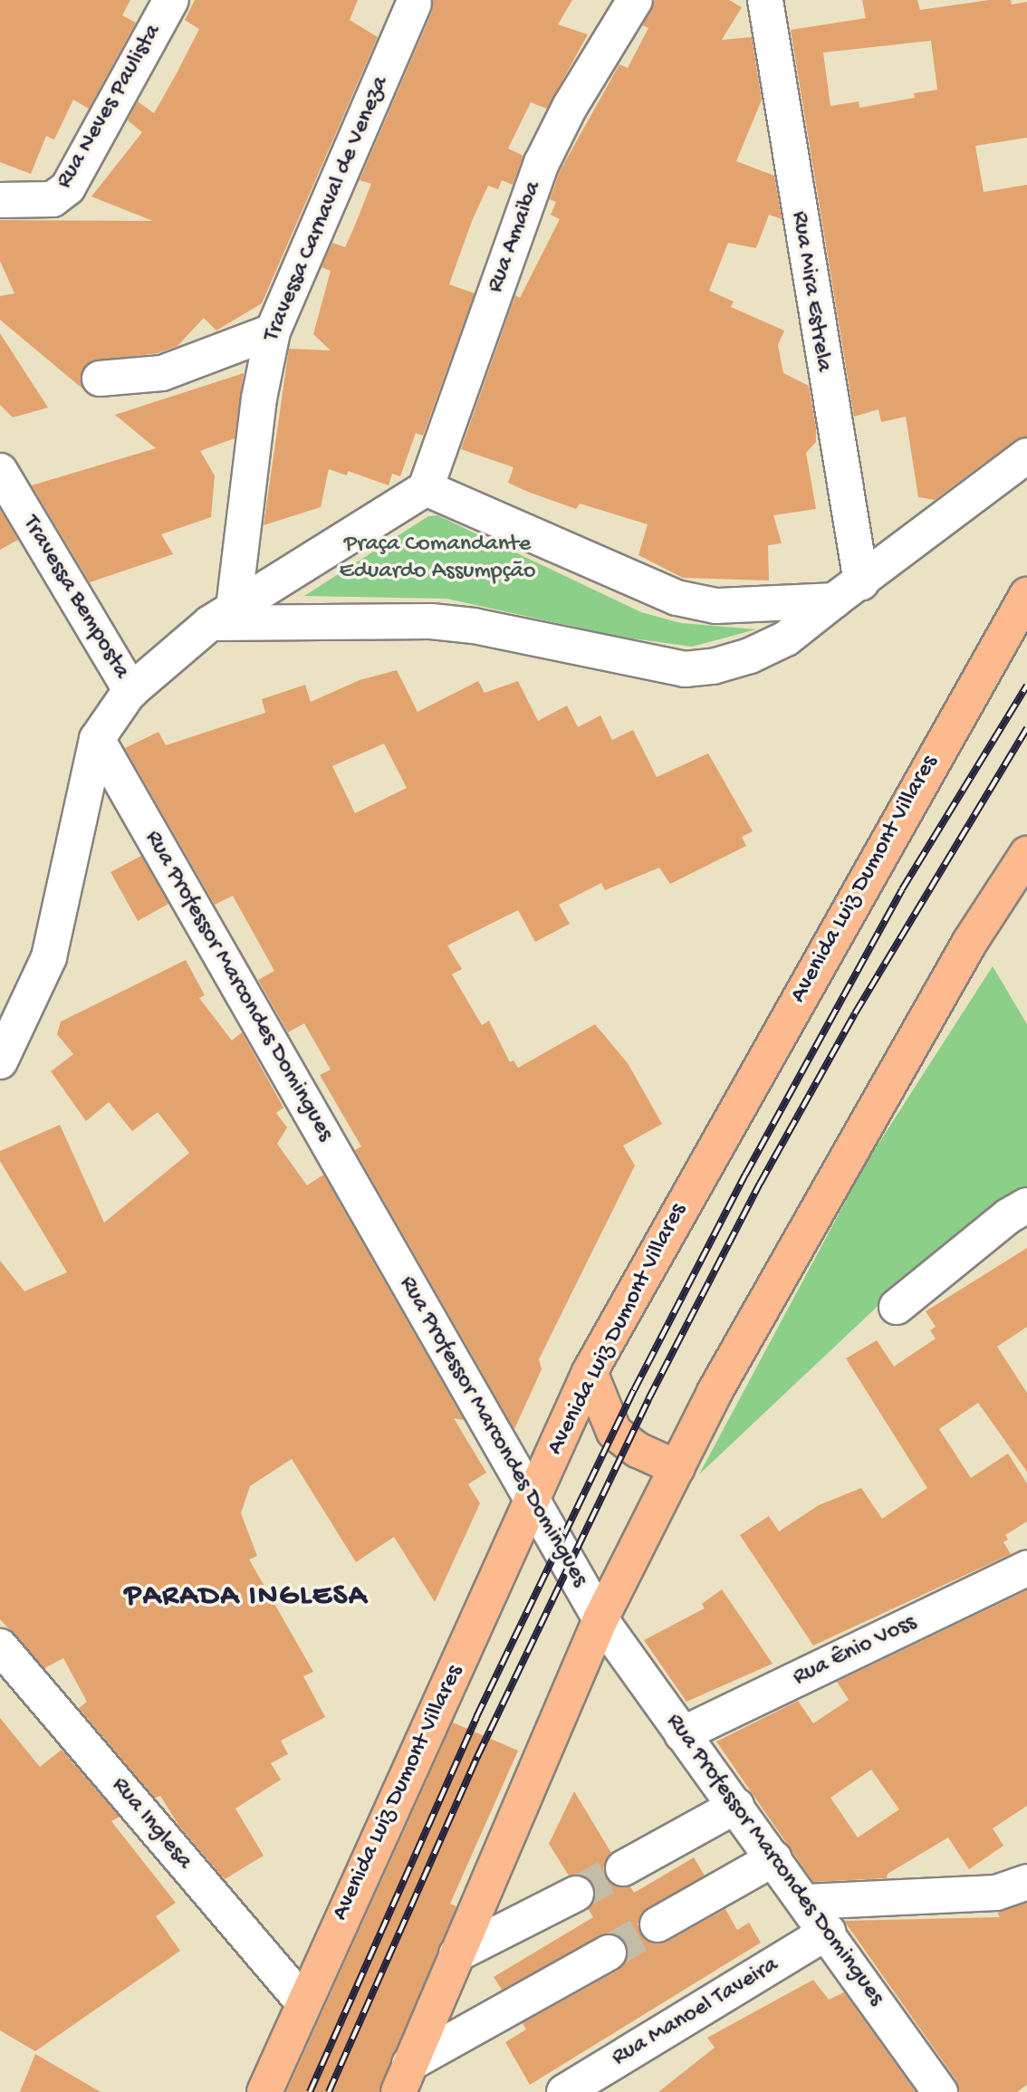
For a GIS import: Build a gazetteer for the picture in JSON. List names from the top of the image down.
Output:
{
  "streets": {
    "main road": ["Avenida Luiz Dumont Villares"],
    "street": [
      "Rua Neves Paulista",
      "Travessa Carnaval de Veneza",
      "Rua Amaiba",
      "Rua Mira Estrela",
      "Travessa Bemposta",
      "Rua Professor Marcondes Domingues",
      "Rua Ênio Voss",
      "Rua Inglesa",
      "Rua Manoel Taveira"
    ]
  },
  "crossings": [
    ["Avenida Luiz Dumont Villares", "Rua Professor Marcondes Domingues"],
    ["Avenida Luiz Dumont Villares", "Rua Inglesa"],
    ["Rua Professor Marcondes Domingues", "Rua Ênio Voss"],
    ["Rua Professor Marcondes Domingues", "Rua Manoel Taveira"]
  ],
  "districts": ["PARADA INGLESA"],
  "parks": ["Praça Comandante Eduardo Assumpção"]
}
